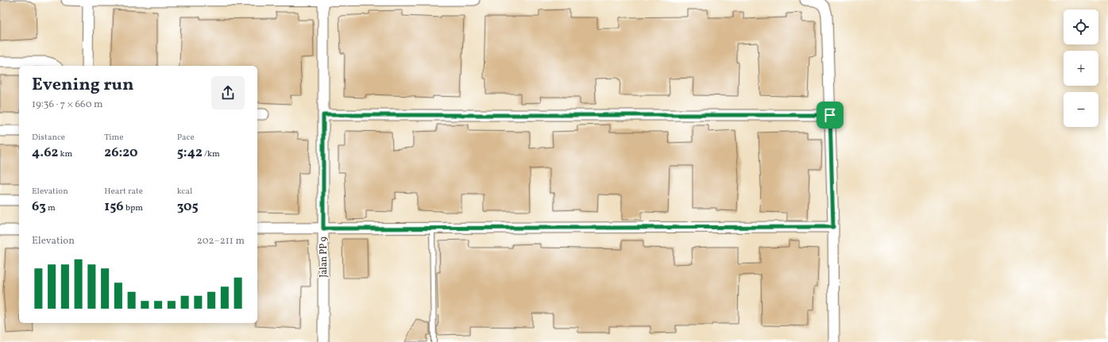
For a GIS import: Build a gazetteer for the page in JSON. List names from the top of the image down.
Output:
{
  "streets": {
    "street": ["Jalan PP 9"]
  },
  "page": {
    "map_buttons": ["+", "−"],
    "heading": ["Evening run", "19:36 · 7 × 660 m"],
    "stats": [
      ["Distance", "4.62 km"],
      ["Time", "26:20"],
      ["Pace", "5:42 /km"],
      ["Elevation", "63 m"],
      ["Heart rate", "156 bpm"],
      ["kcal", "305"]
    ],
    "chart": ["Elevation", "202–211 m"]
  }
}
